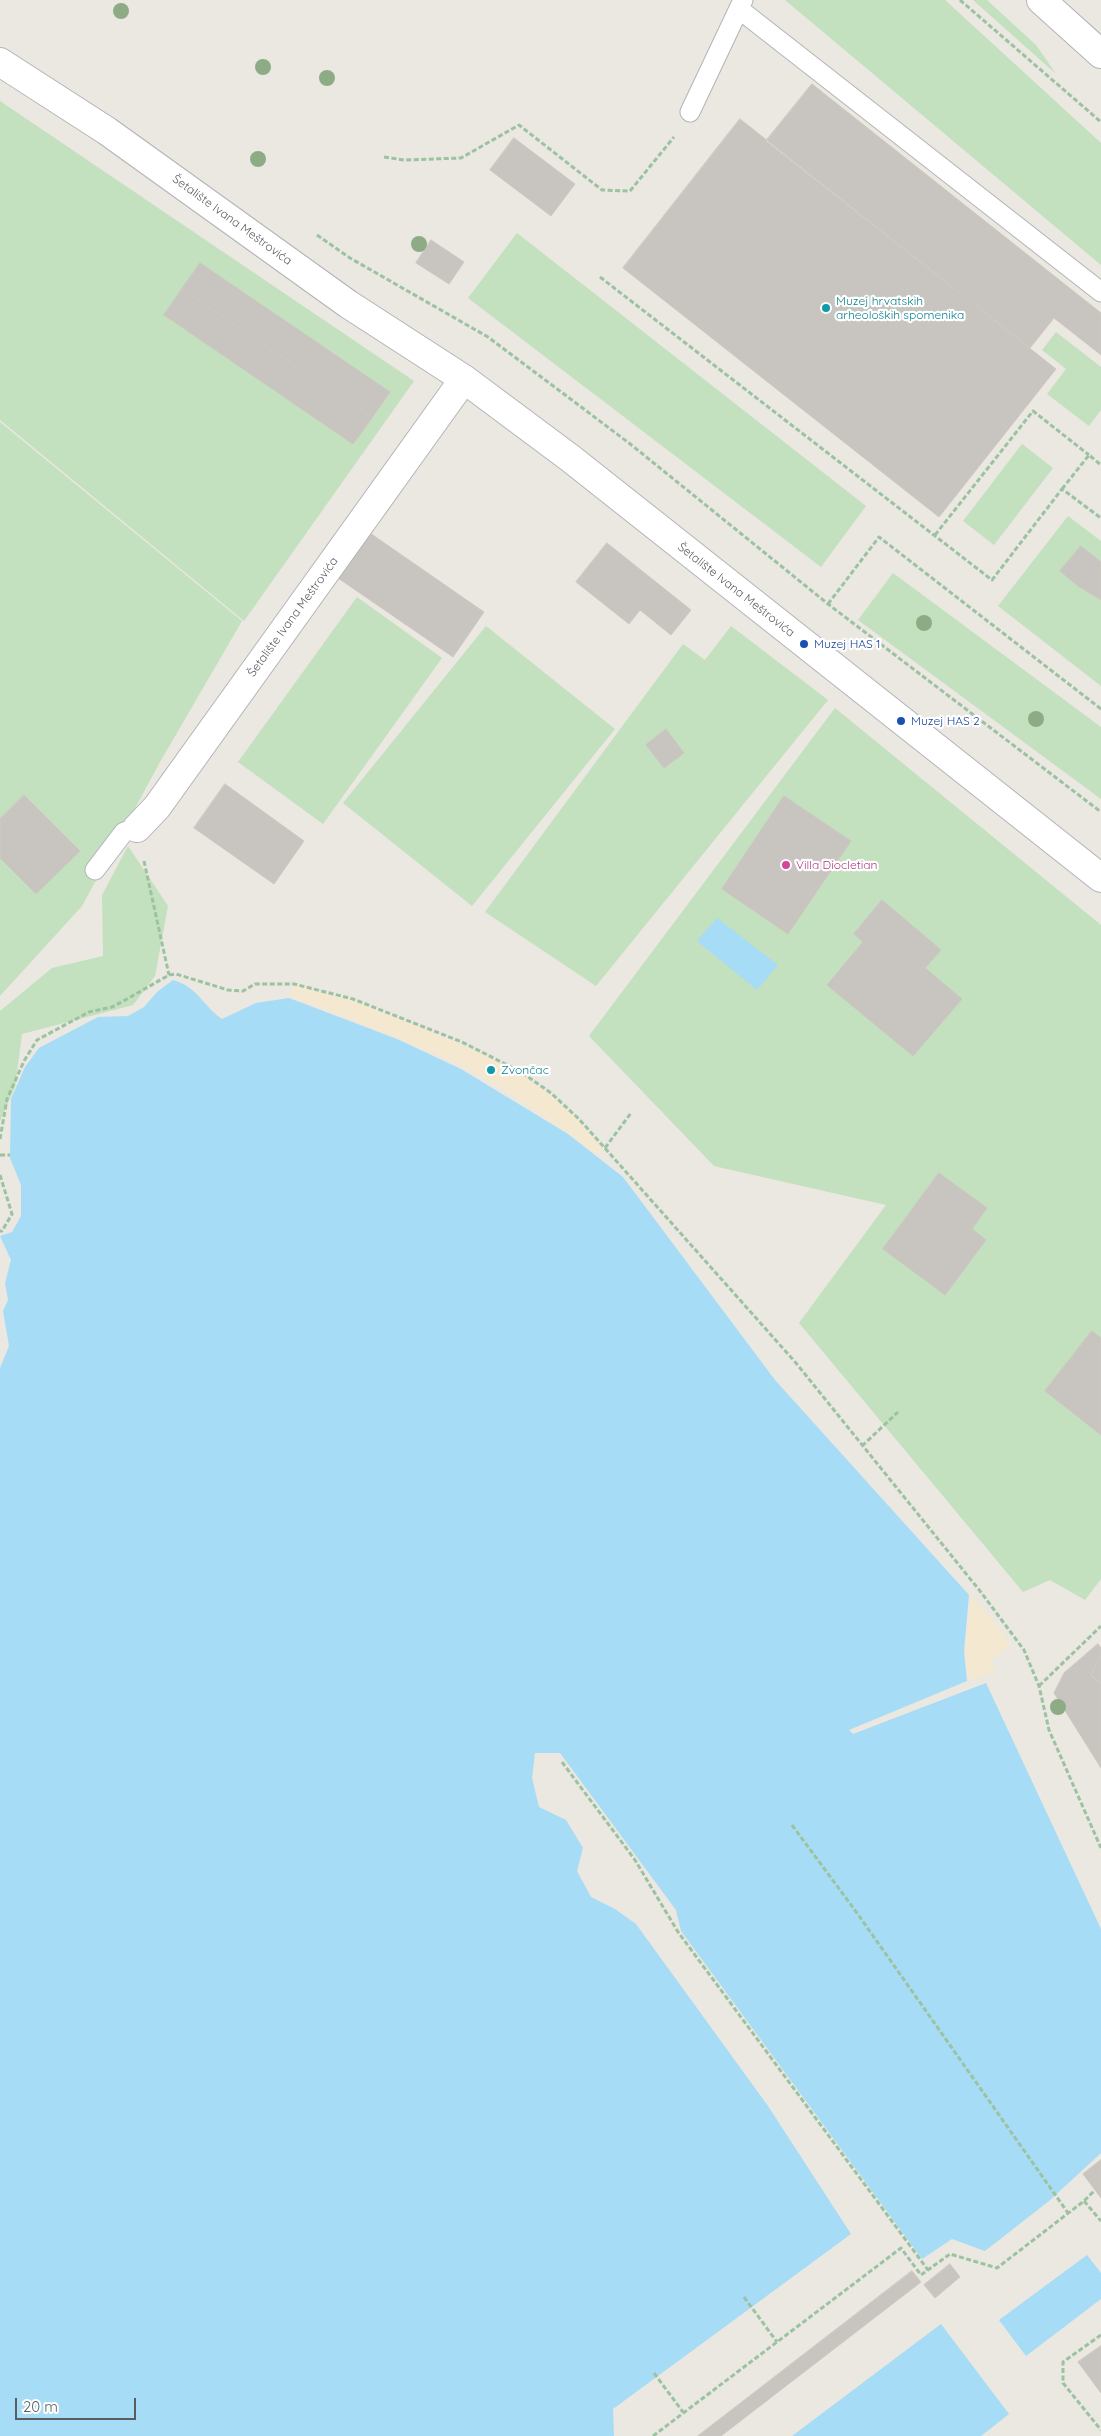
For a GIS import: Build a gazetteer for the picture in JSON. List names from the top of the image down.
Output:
{
  "streets": {
    "street": ["Šetalište Ivana Meštrovića"]
  },
  "places": [
    "Muzej hrvatskih arheoloških spomenika",
    "Muzej HAS 1",
    "Muzej HAS 2",
    "Villa Diocletian",
    "Zvončac"
  ],
  "scale_bar": "20 m"
}
